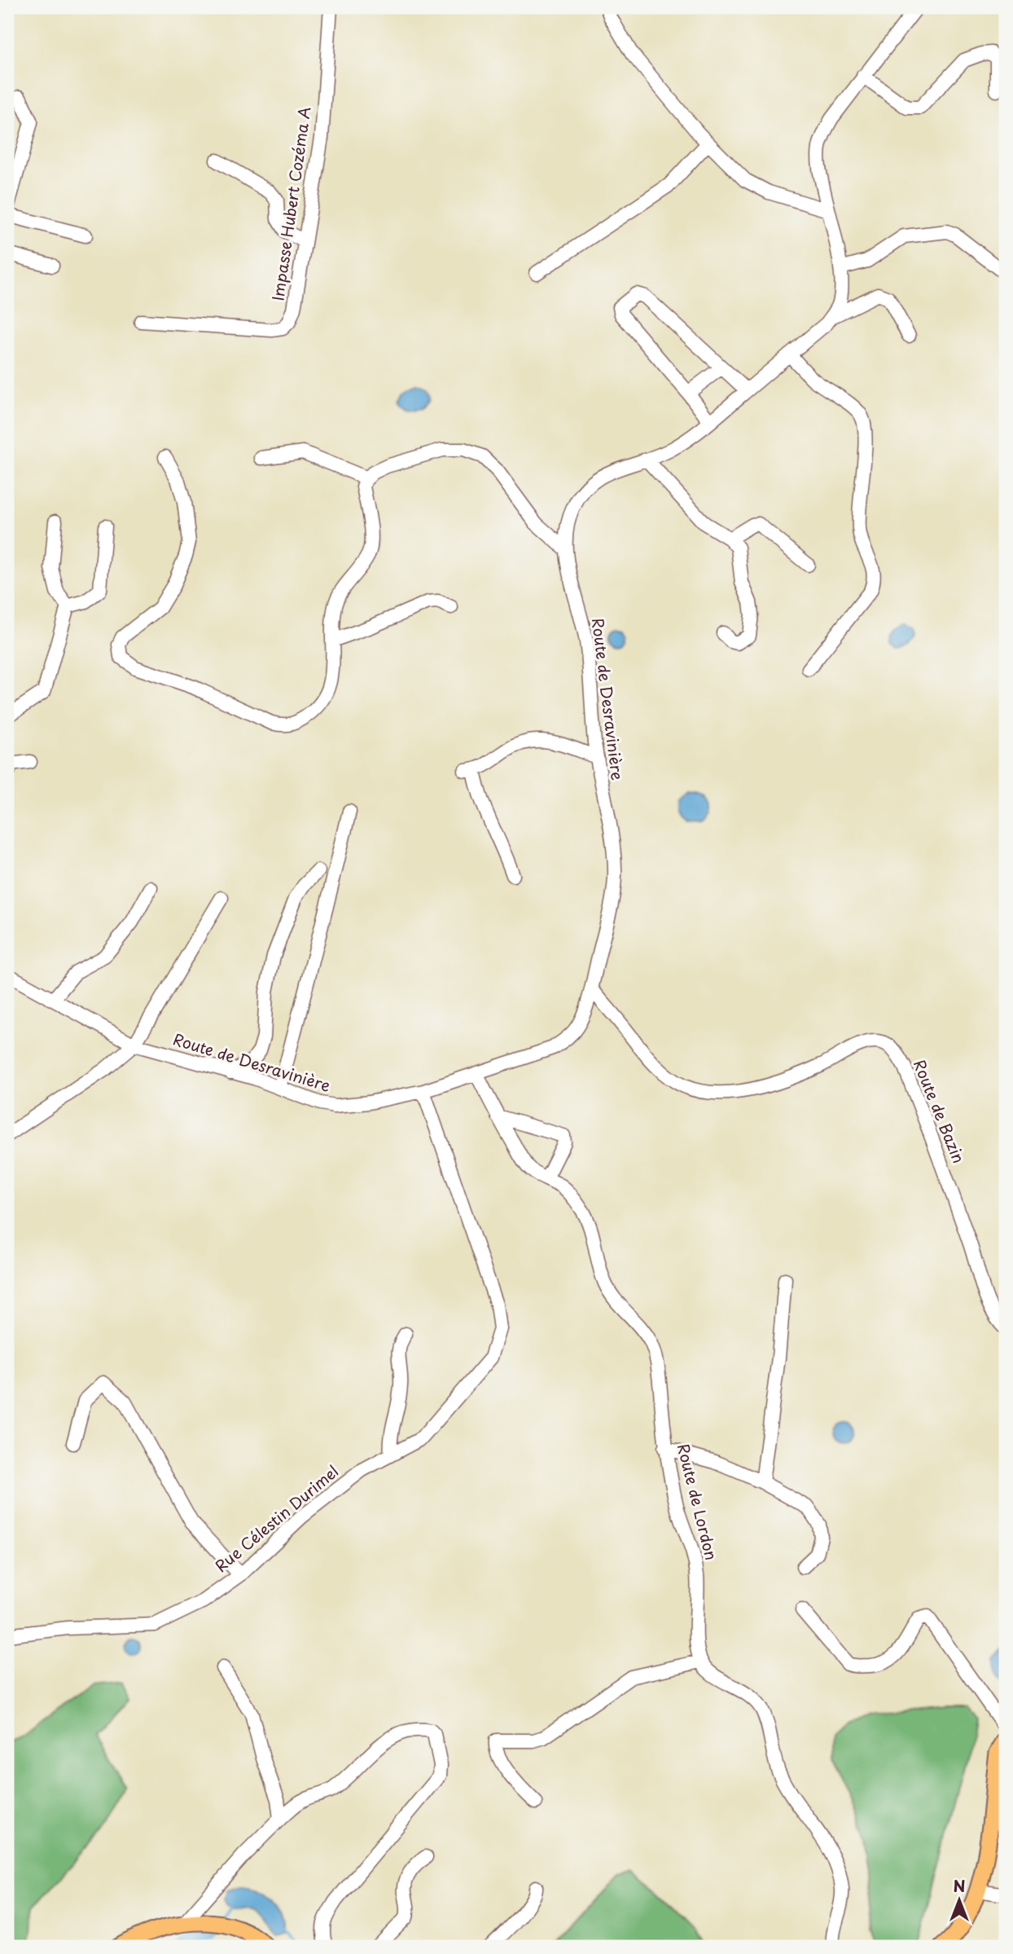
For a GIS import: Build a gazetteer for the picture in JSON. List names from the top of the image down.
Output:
{
  "streets": {
    "street": [
      "Impasse Hubert Cozéma A",
      "Route de Desravinière",
      "Route de Bazin",
      "Route de Lordon",
      "Rue Célestin Durimel"
    ]
  },
  "crossings": [
    ["Route de Desravinière", "Route de Bazin"],
    ["Route de Desravinière", "Route de Lordon"],
    ["Route de Desravinière", "Rue Célestin Durimel"]
  ],
  "north": "top"
}
